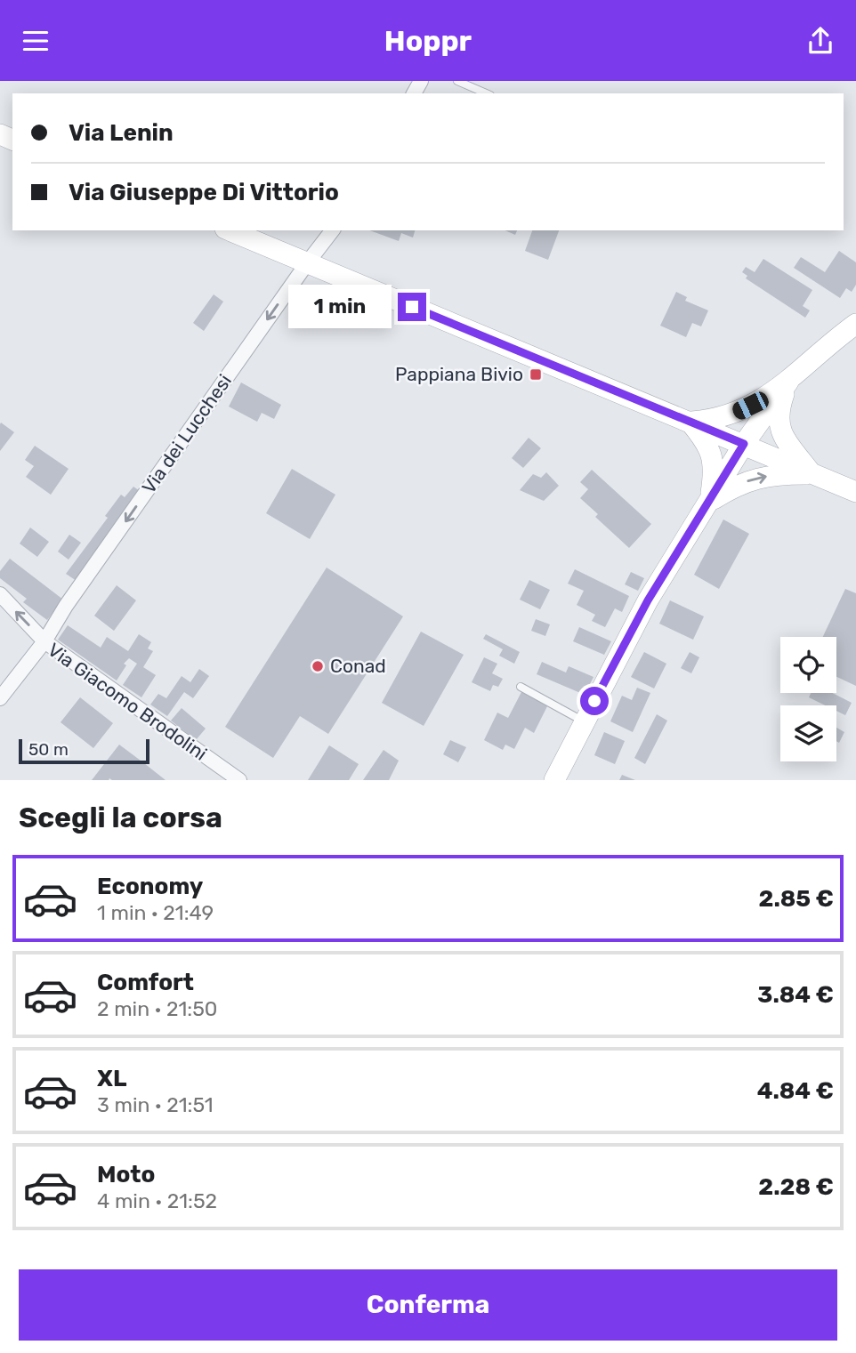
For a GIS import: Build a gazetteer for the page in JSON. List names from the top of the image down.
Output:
{
  "streets": {
    "street": ["Via dei Lucchesi", "Via Giacomo Brodolini"]
  },
  "crossings": [
    ["Via dei Lucchesi", "Via Giacomo Brodolini"]
  ],
  "one_way": ["Via dei Lucchesi"],
  "places": {
    "transit": ["Pappiana Bivio"],
    "other": ["Conad"]
  },
  "scale_bar": "50 m",
  "page": {
    "header": "Hoppr",
    "banner": ["Via Lenin", "Via Giuseppe Di Vittorio"],
    "bubble": "1 min",
    "scale": "50 m",
    "heading": "Scegli la corsa",
    "list": [
      {
        "name": "Economy",
        "note": "1 min · 21:49",
        "value": "2.85 €"
      },
      {
        "name": "Comfort",
        "note": "2 min · 21:50",
        "value": "3.84 €"
      },
      {
        "name": "XL",
        "note": "3 min · 21:51",
        "value": "4.84 €"
      },
      {
        "name": "Moto",
        "note": "4 min · 21:52",
        "value": "2.28 €"
      }
    ],
    "buttons": "Conferma"
  }
}
